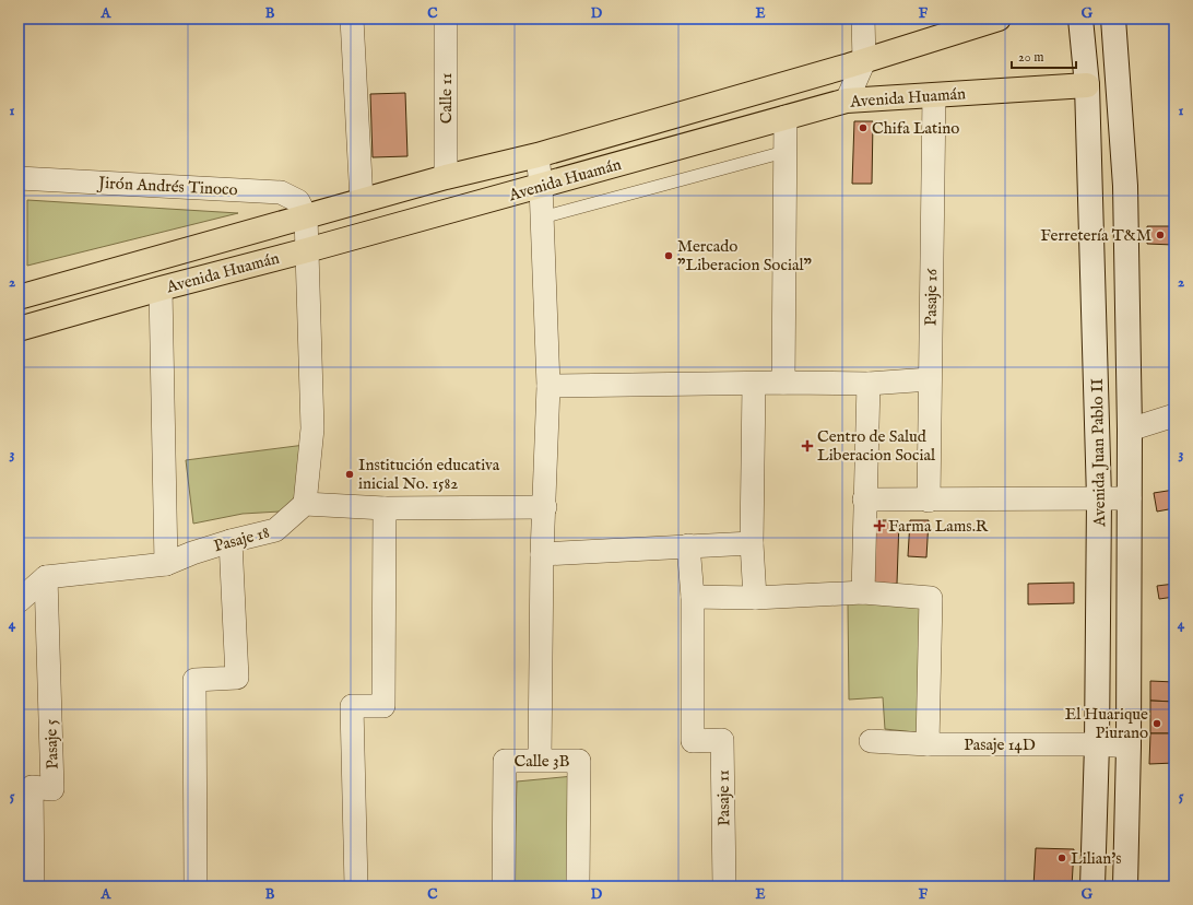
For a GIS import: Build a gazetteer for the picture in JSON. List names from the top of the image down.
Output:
{
  "streets": {
    "main road": ["Avenida Huamán", "Avenida Juan Pablo II"],
    "street": [
      "Calle 11",
      "Jirón Andrés Tinoco",
      "Pasaje 16",
      "Pasaje 18",
      "Pasaje 5",
      "Pasaje 14D",
      "Calle 3B",
      "Pasaje 11"
    ]
  },
  "crossings": [
    ["Avenida Huamán", "Calle 11"],
    ["Avenida Huamán", "Jirón Andrés Tinoco"],
    ["Avenida Huamán", "Pasaje 16"],
    ["Avenida Huamán", "Avenida Juan Pablo II"],
    ["Avenida Juan Pablo II", "Pasaje 14D"],
    ["Pasaje 18", "Pasaje 5"]
  ],
  "places": {
    "other": [
      "Chifa Latino",
      "Ferretería T&M",
      "Mercado \"Liberacion Social\"",
      "Institución educativa inicial No. 1582",
      "El Huarique Piurano",
      "Lilian's"
    ],
    "health": ["Centro de Salud Liberacion Social", "Farma Lams.R"]
  },
  "scale_bar": "20 m",
  "grid": {
    "columns": [
      "A",
      "B",
      "C",
      "D",
      "E",
      "F",
      "G"
    ],
    "rows": [
      "1",
      "2",
      "3",
      "4",
      "5"
    ]
  }
}
